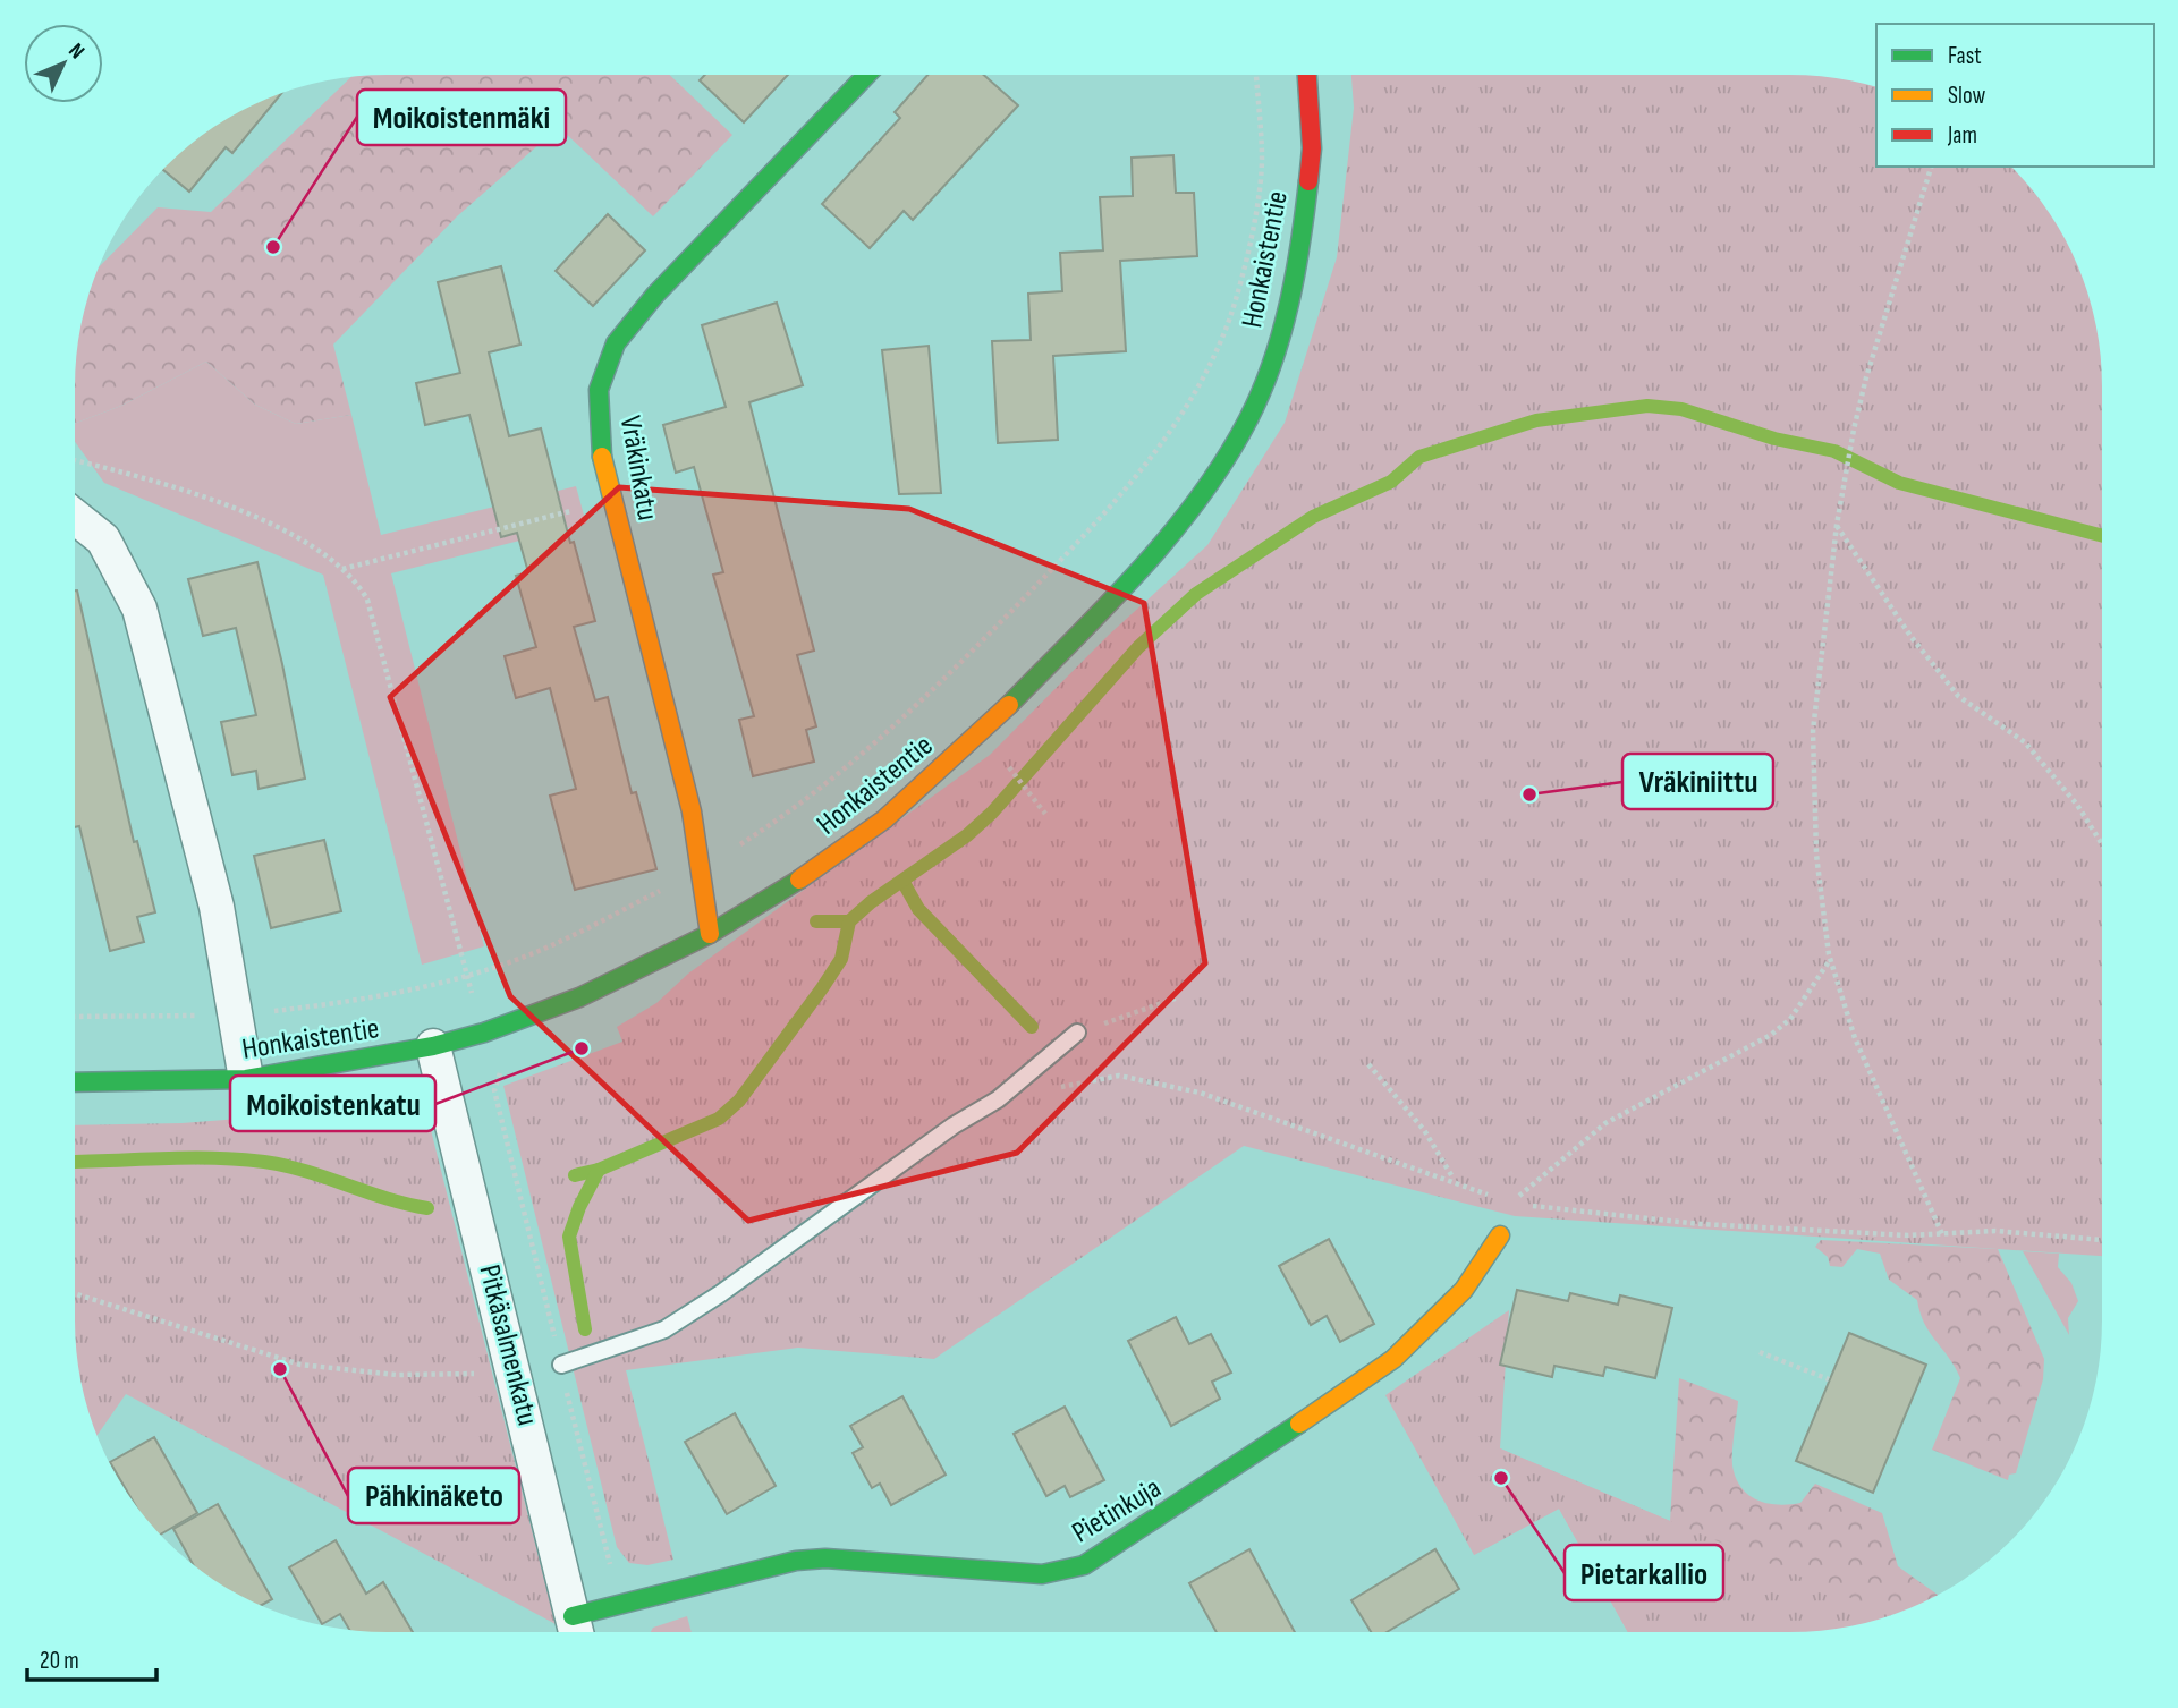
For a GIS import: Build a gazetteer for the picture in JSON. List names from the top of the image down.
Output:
{
  "streets": {
    "street": [
      "Honkaistentie",
      "Vräkinkatu",
      "Pitkäsalmenkatu",
      "Pietinkuja"
    ]
  },
  "crossings": [
    ["Honkaistentie", "Vräkinkatu"],
    ["Honkaistentie", "Pitkäsalmenkatu"],
    ["Pitkäsalmenkatu", "Pietinkuja"]
  ],
  "places": [
    "Moikoistenmäki",
    "Vräkiniittu",
    "Moikoistenkatu",
    "Pähkinäketo",
    "Pietarkallio"
  ],
  "legend": ["Fast", "Slow", "Jam"],
  "scale_bar": "20 m",
  "north": "top right"
}
